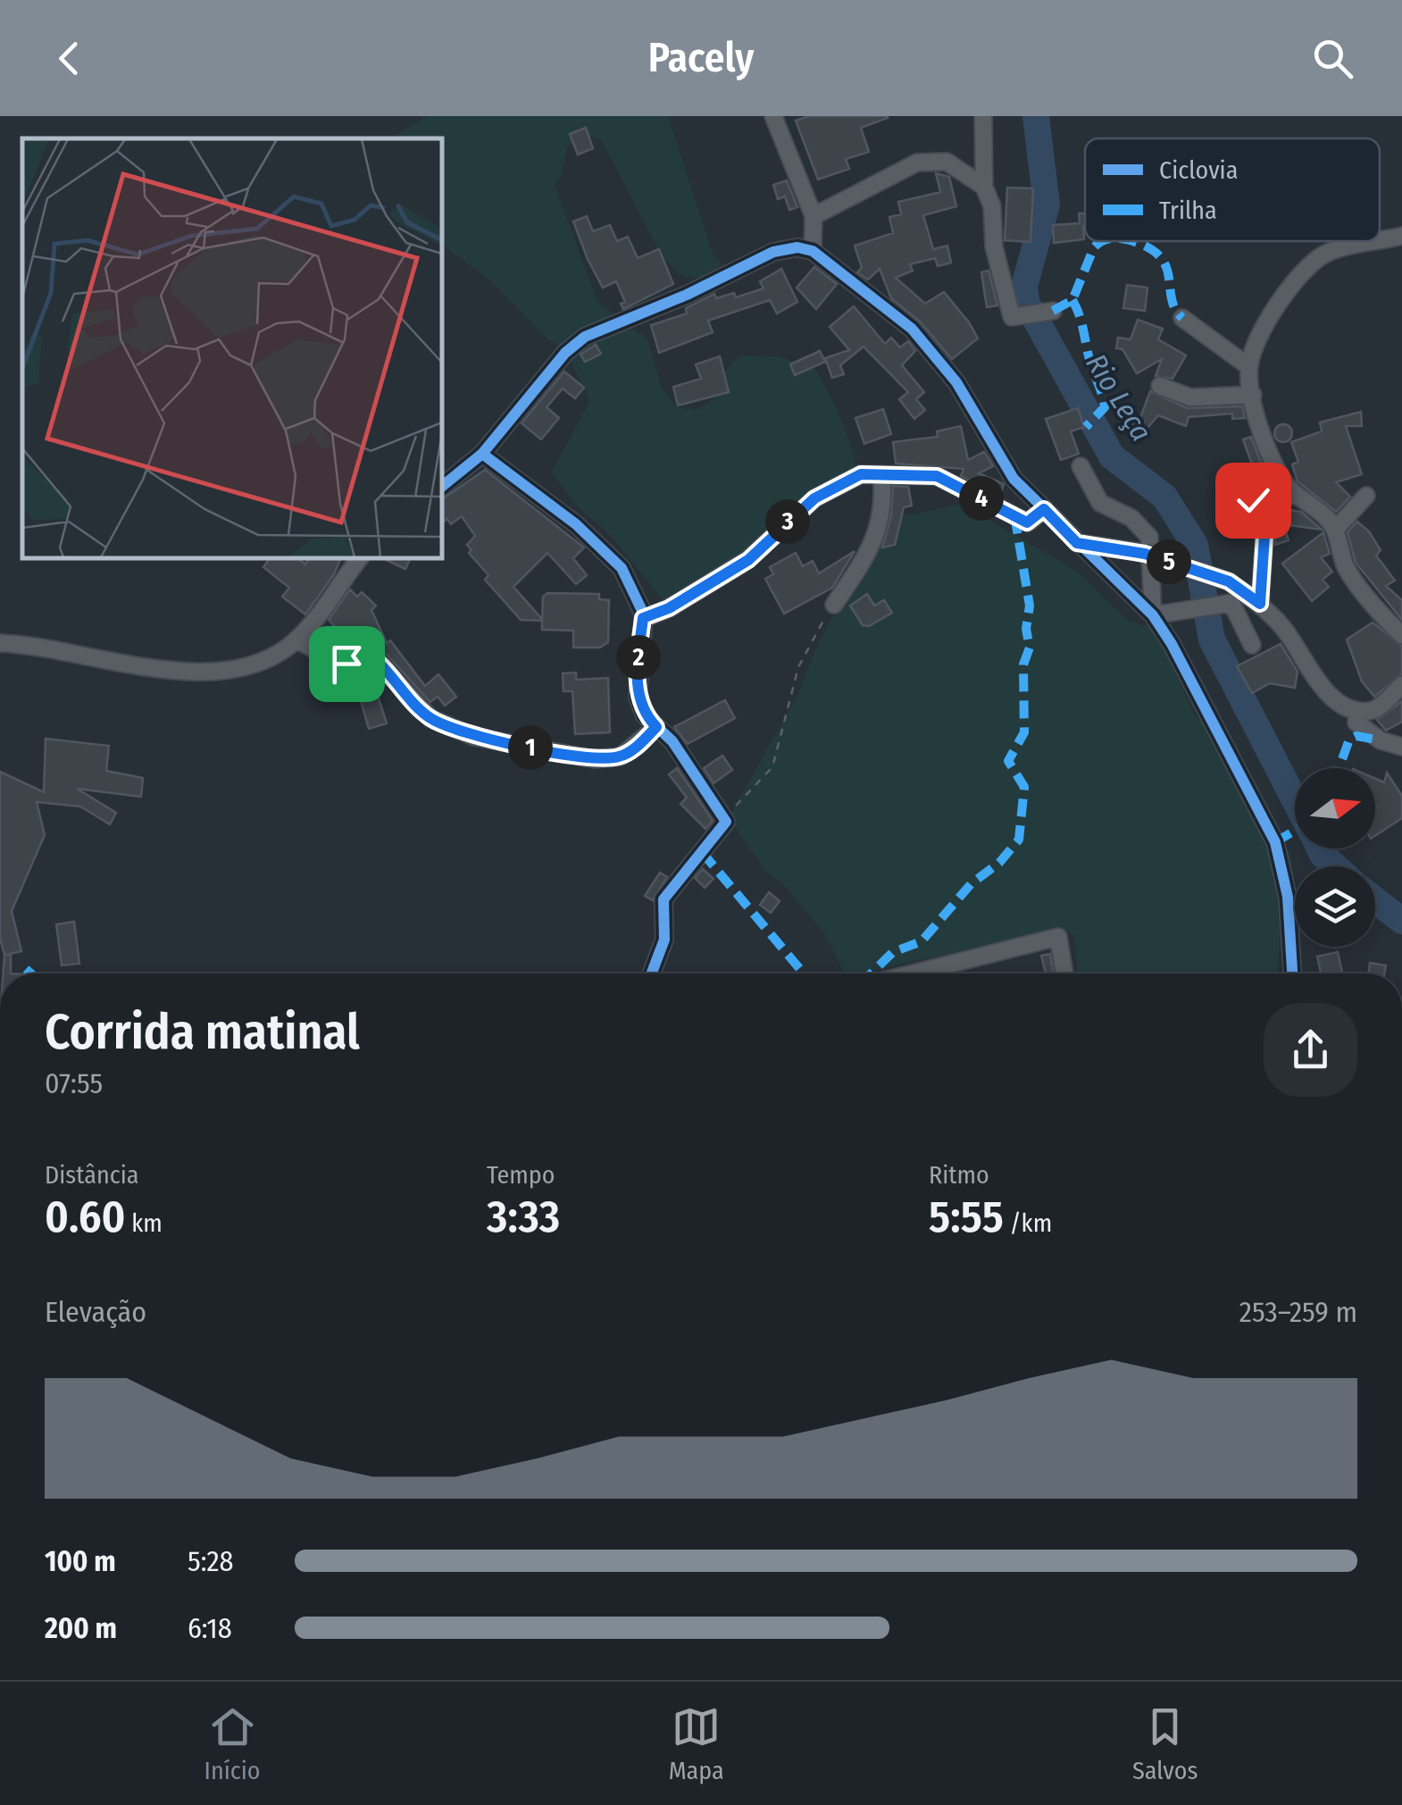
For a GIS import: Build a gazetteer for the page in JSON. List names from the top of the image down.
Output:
{
  "water": ["Rio Leça"],
  "legend": ["Ciclovia", "Trilha"],
  "north": "right",
  "page": {
    "header": "Pacely",
    "pins": [
      "4",
      "3",
      "5",
      "2",
      "1"
    ],
    "heading": ["Corrida matinal", "07:55"],
    "stats": [
      ["Distância", "0.60 km"],
      ["Tempo", "3:33"],
      ["Ritmo", "5:55 /km"]
    ],
    "chart": ["Elevação", "253–259 m"],
    "list": [
      {
        "name": "100 m",
        "note": "5:28"
      },
      {
        "name": "200 m",
        "note": "6:18"
      }
    ],
    "tabs": ["Início", "Mapa", "Salvos"]
  }
}
